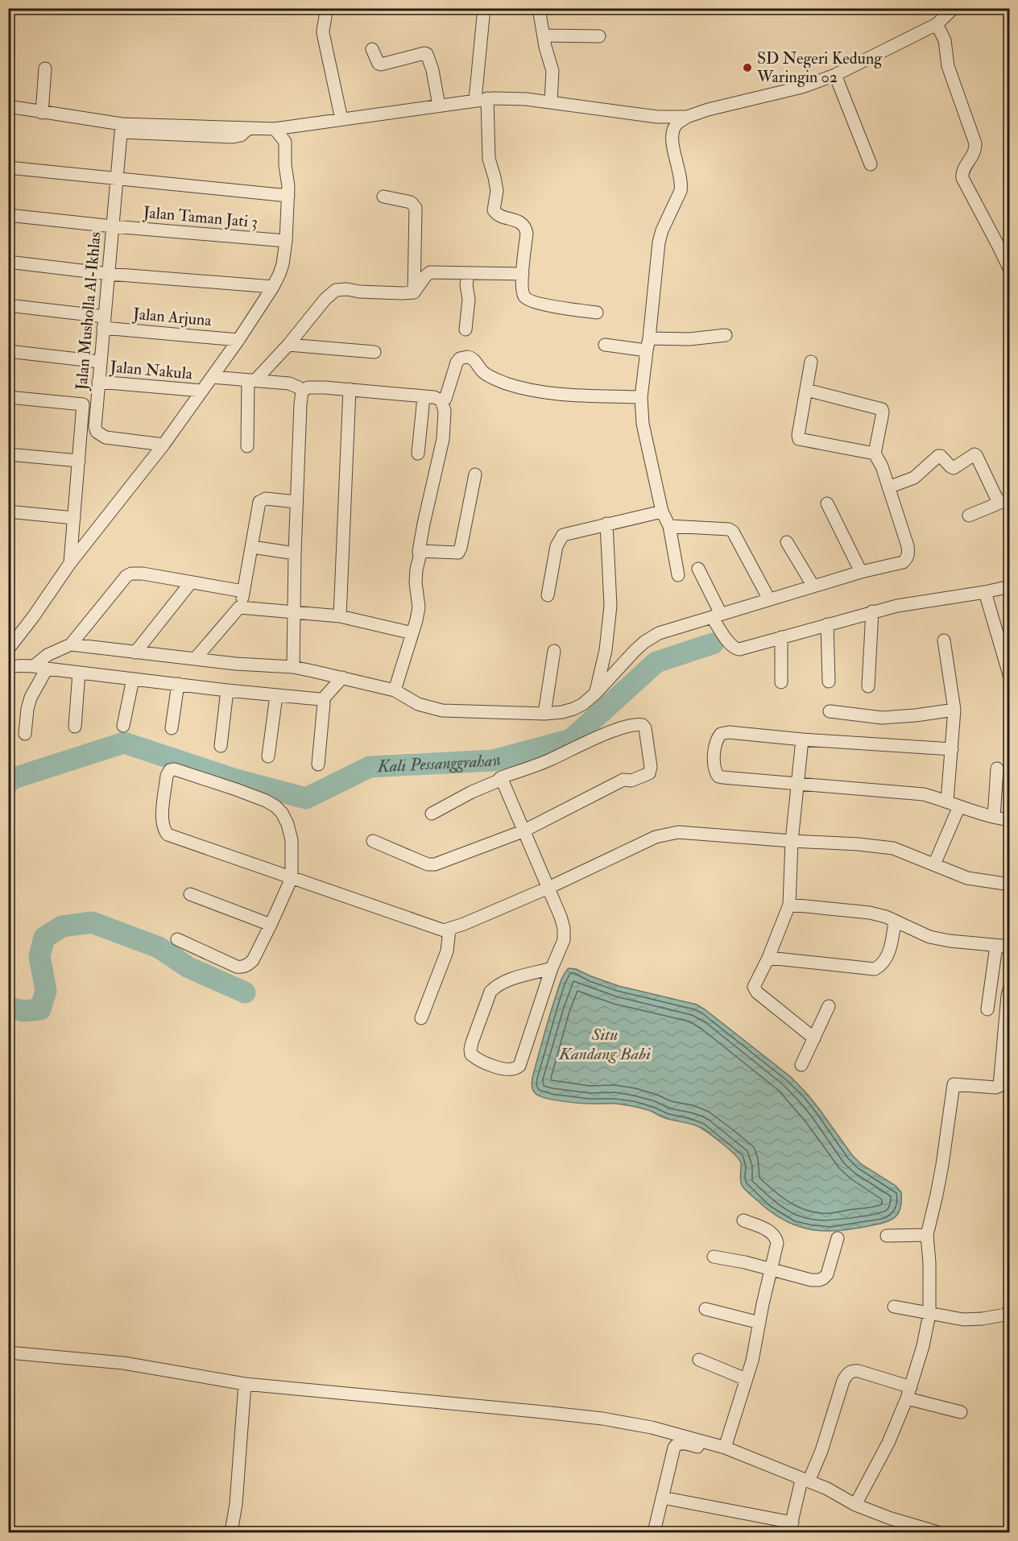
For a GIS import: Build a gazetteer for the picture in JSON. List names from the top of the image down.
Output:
{
  "streets": {
    "street": [
      "Jalan Taman Jati 3",
      "Jalan Musholla Al-Ikhlas",
      "Jalan Arjuna",
      "Jalan Nakula"
    ]
  },
  "crossings": [
    ["Jalan Taman Jati 3", "Jalan Musholla Al-Ikhlas"],
    ["Jalan Musholla Al-Ikhlas", "Jalan Arjuna"],
    ["Jalan Musholla Al-Ikhlas", "Jalan Nakula"]
  ],
  "water": ["Kali Pessanggrahan", "Situ Kandang Babi"],
  "places": ["SD Negeri Kedung Waringin 02"]
}
